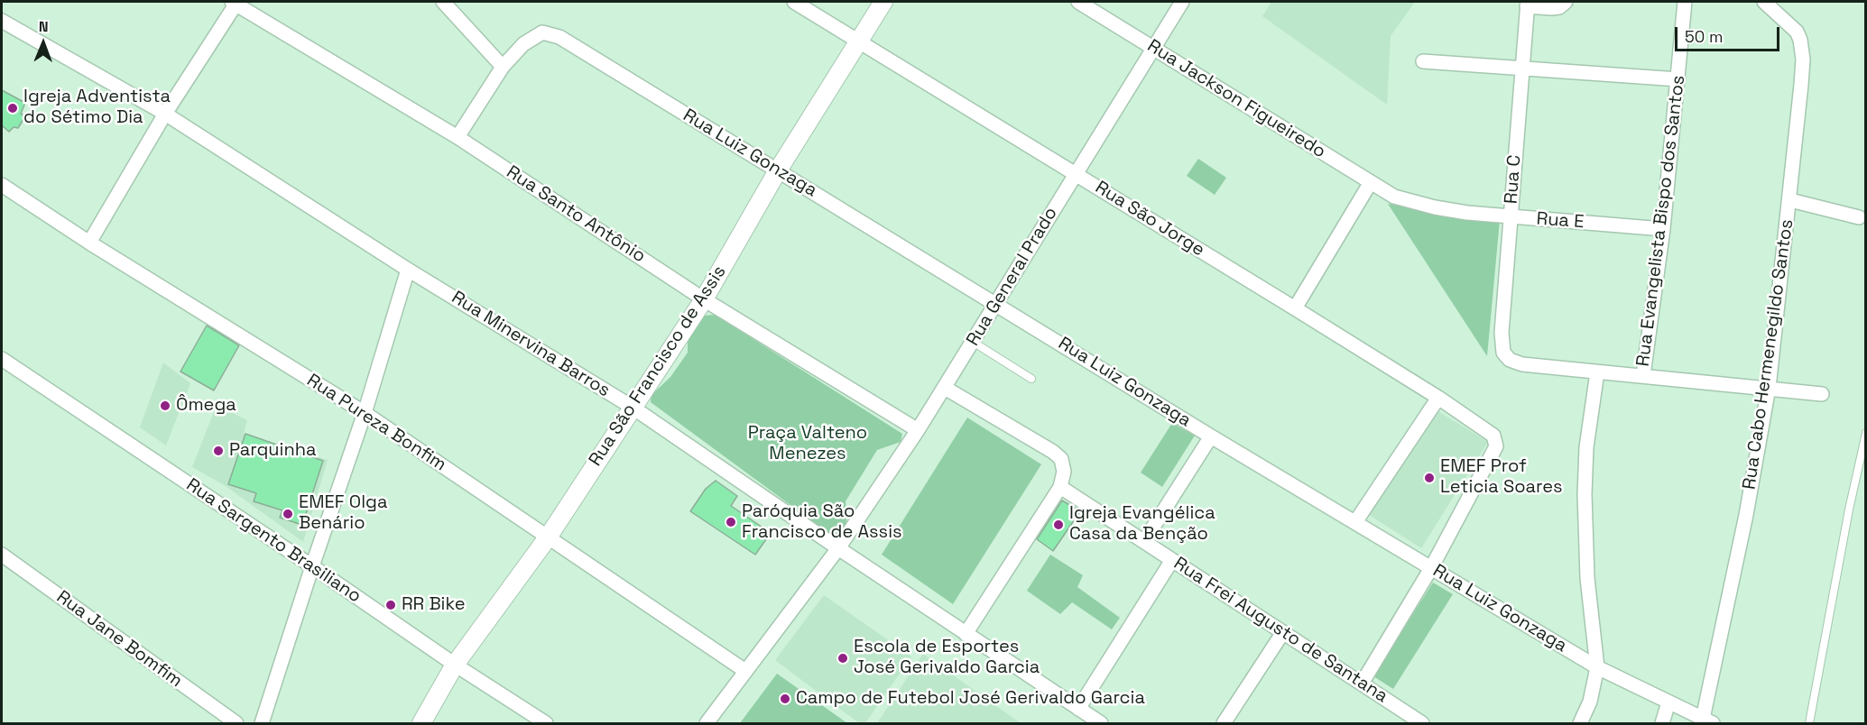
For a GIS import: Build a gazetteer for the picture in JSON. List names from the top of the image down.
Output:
{
  "streets": {
    "street": [
      "Rua Jackson Figueiredo",
      "Rua Luiz Gonzaga",
      "Rua C",
      "Rua Santo Antônio",
      "Rua São Jorge",
      "Rua E",
      "Rua Evangelista Bispo dos Santos",
      "Rua General Prado",
      "Rua Minervina Barros",
      "Rua Cabo Hermenegildo Santos",
      "Rua São Francisco de Assis",
      "Rua Pureza Bonfim",
      "Rua Sargento Brasiliano",
      "Rua Frei Augusto de Santana",
      "Rua Jane Bomfim"
    ]
  },
  "crossings": [
    ["Rua Jackson Figueiredo", "Rua E"],
    ["Rua Jackson Figueiredo", "Rua General Prado"],
    ["Rua Luiz Gonzaga", "Rua São Jorge"],
    ["Rua Luiz Gonzaga", "Rua General Prado"],
    ["Rua Luiz Gonzaga", "Rua Cabo Hermenegildo Santos"],
    ["Rua Luiz Gonzaga", "Rua São Francisco de Assis"],
    ["Rua C", "Rua E"],
    ["Rua Santo Antônio", "Rua General Prado"],
    ["Rua Santo Antônio", "Rua São Francisco de Assis"],
    ["Rua São Jorge", "Rua General Prado"],
    ["Rua São Jorge", "Rua São Francisco de Assis"],
    ["Rua E", "Rua Evangelista Bispo dos Santos"],
    ["Rua General Prado", "Rua Minervina Barros"],
    ["Rua General Prado", "Rua Pureza Bonfim"],
    ["Rua Minervina Barros", "Rua São Francisco de Assis"],
    ["Rua São Francisco de Assis", "Rua Pureza Bonfim"],
    ["Rua São Francisco de Assis", "Rua Sargento Brasiliano"]
  ],
  "parks": ["Praça Valteno Menezes"],
  "places": [
    "Igreja Adventista do Sétimo Dia",
    "Ômega",
    "Parquinha",
    "EMEF Prof Leticia Soares",
    "EMEF Olga Benário",
    "Paróquia São Francisco de Assis",
    "Igreja Evangélica Casa da Benção",
    "RR Bike",
    "Escola de Esportes José Gerivaldo Garcia",
    "Campo de Futebol José Gerivaldo Garcia"
  ],
  "scale_bar": "50 m",
  "north": "top"
}
